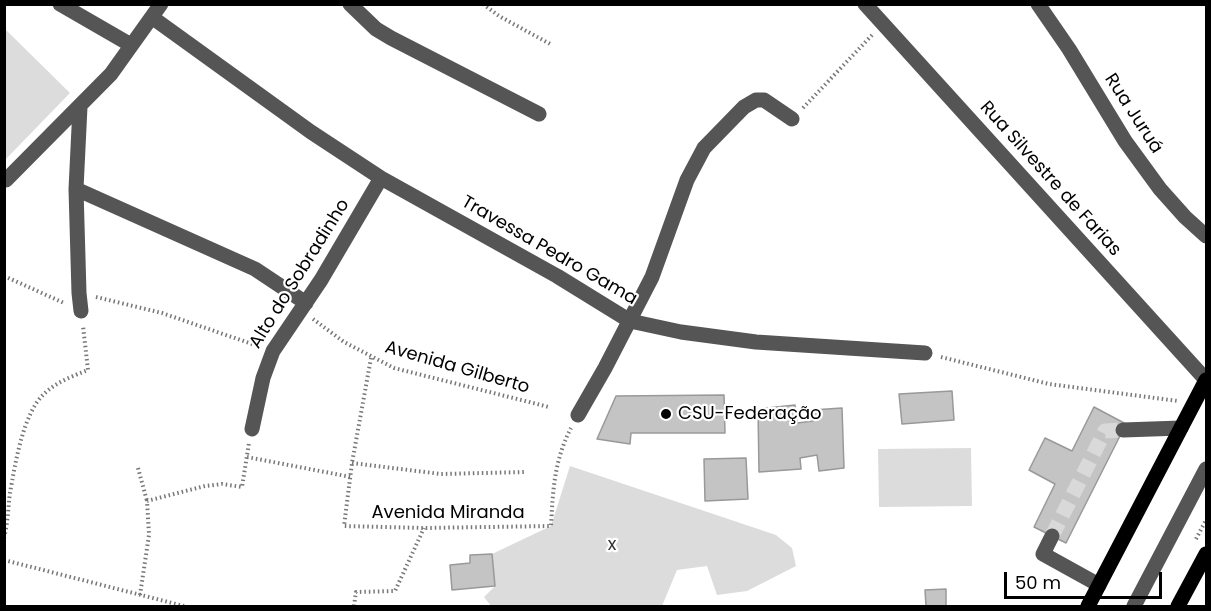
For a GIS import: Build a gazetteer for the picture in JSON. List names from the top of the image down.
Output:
{
  "streets": {
    "street": [
      "Rua Juruá",
      "Rua Silvestre de Farias",
      "Travessa Pedro Gama",
      "Alto do Sobradinho"
    ],
    "path": ["Avenida Gilberto", "Avenida Miranda"]
  },
  "crossings": [
    ["Travessa Pedro Gama", "Alto do Sobradinho"],
    ["Alto do Sobradinho", "Avenida Gilberto"]
  ],
  "parks": ["x"],
  "places": ["CSU-Federação"],
  "scale_bar": "50 m"
}
